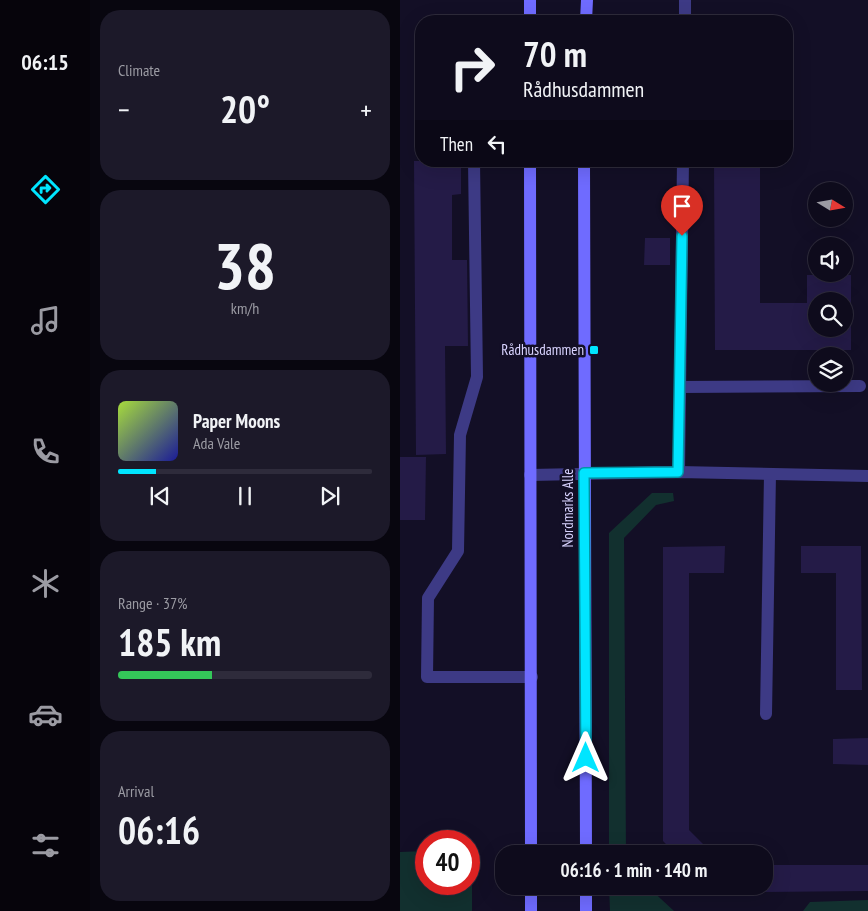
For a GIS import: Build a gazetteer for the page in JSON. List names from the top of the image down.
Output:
{
  "streets": {
    "street": ["Nordmarks Alle"]
  },
  "places": {
    "transit": ["Rådhusdammen"]
  },
  "north": "right",
  "page": {
    "tabs": "06:15",
    "tile": [
      "Climate",
      ["38", "km/h"],
      ["Range · 37%", "185 km"],
      ["Arrival", "06:16"]
    ],
    "turn": ["70 m", "Rådhusdammen"],
    "heat": ["−", "20°", "+"],
    "then": "Then",
    "song": ["Paper Moons", "Ada Vale"],
    "limit": "40",
    "trip": "06:16 · 1 min · 140 m"
  }
}
